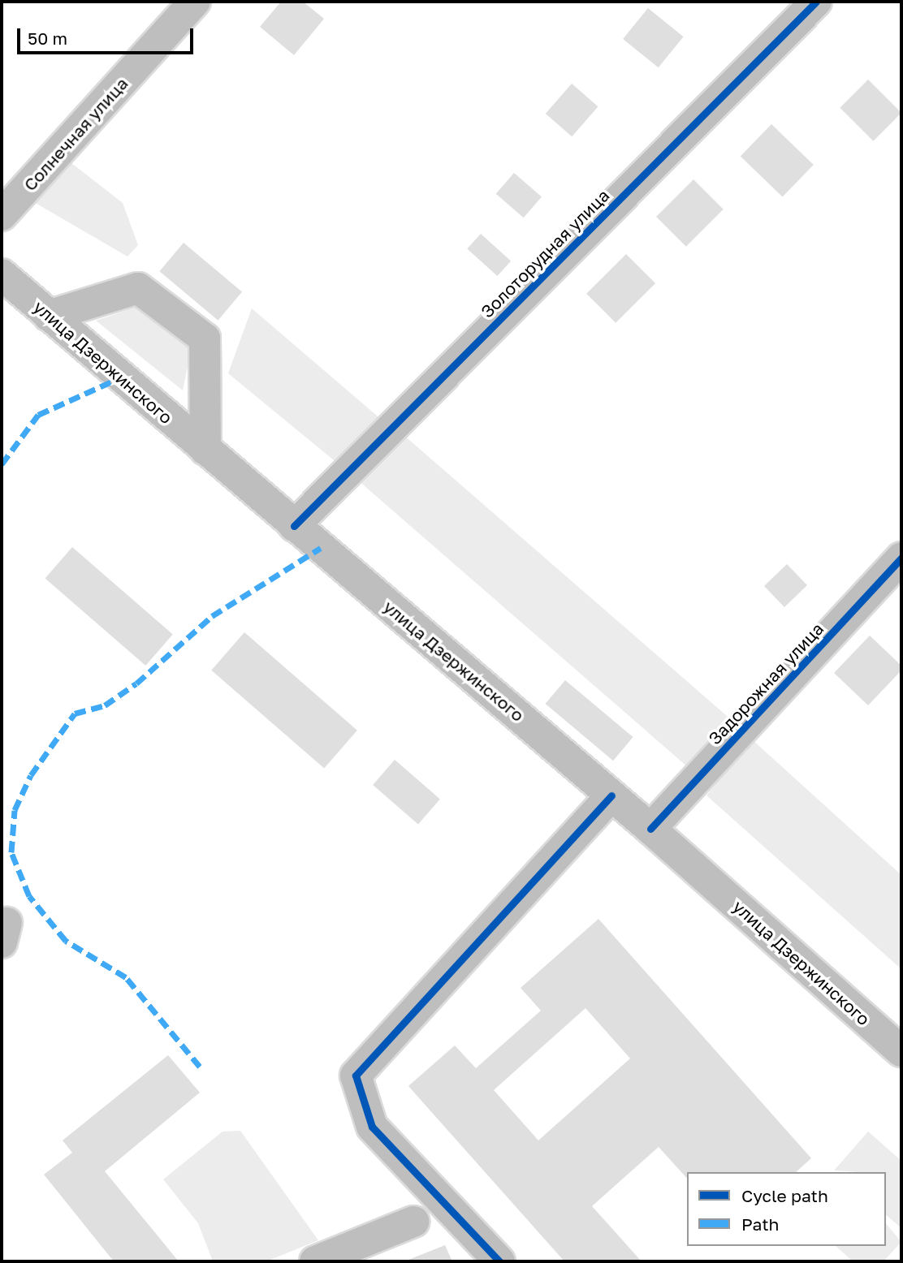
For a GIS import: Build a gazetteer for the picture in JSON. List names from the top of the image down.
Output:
{
  "streets": {
    "street": [
      "Солнечная улица",
      "Золоторудная улица",
      "улица Дзержинского",
      "Задорожная улица"
    ]
  },
  "crossings": [
    ["Золоторудная улица", "улица Дзержинского"],
    ["улица Дзержинского", "Задорожная улица"]
  ],
  "legend": ["Cycle path", "Path"],
  "scale_bar": "50 m"
}
